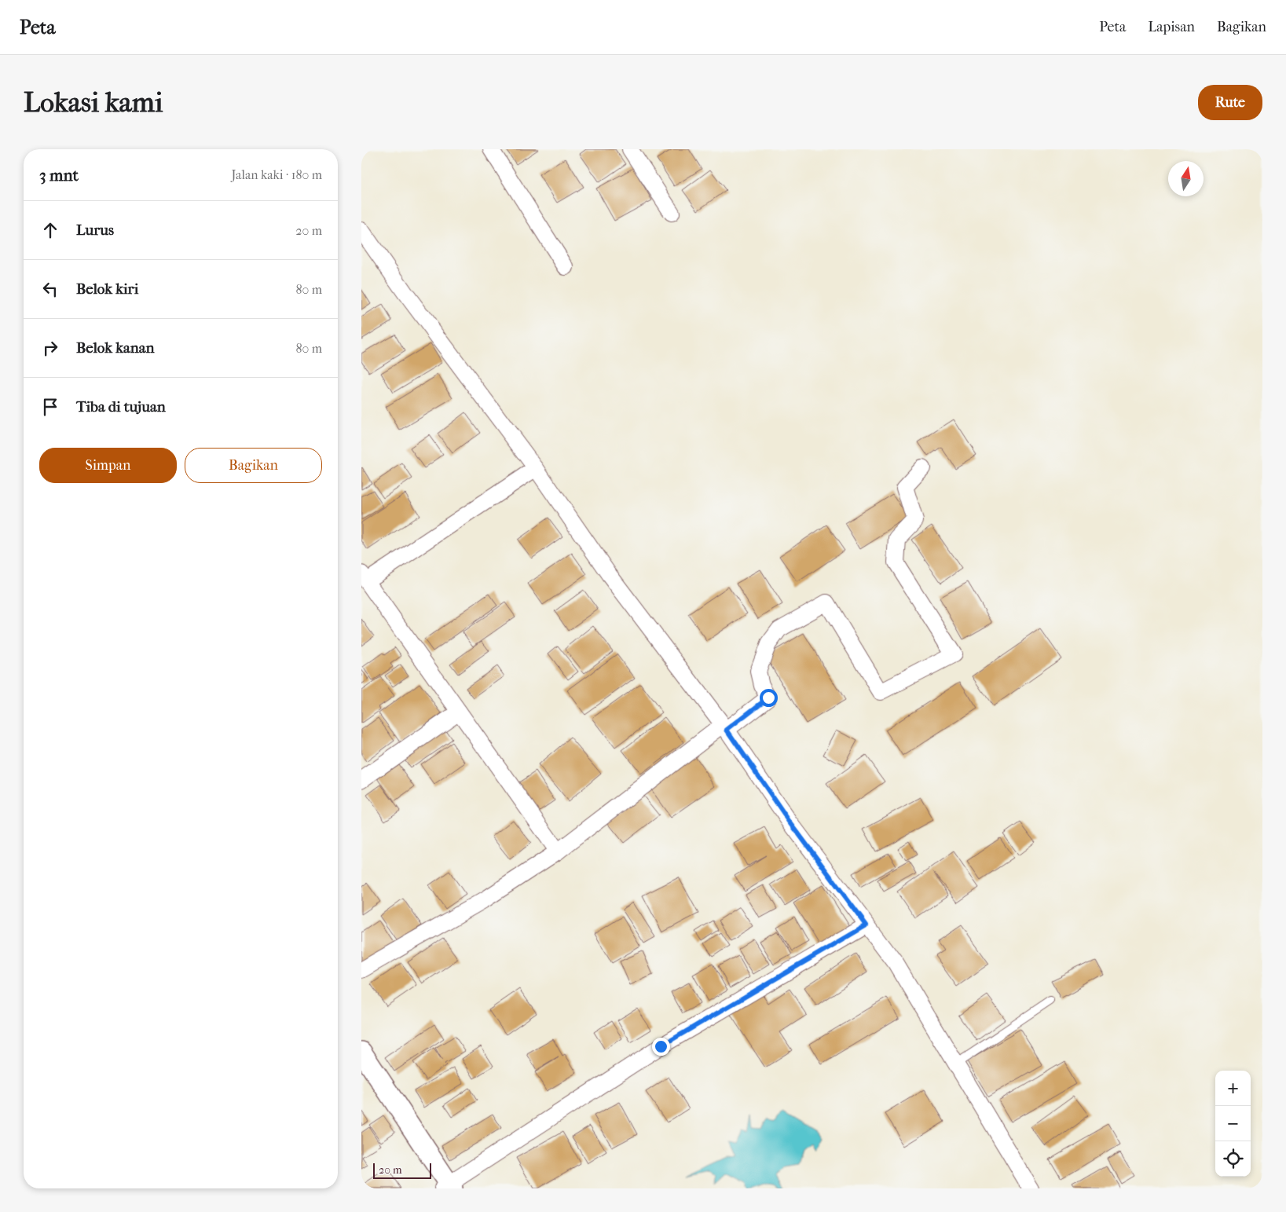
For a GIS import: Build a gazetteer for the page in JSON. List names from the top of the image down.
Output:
{
  "scale_bar": "20 m",
  "north": "top",
  "page": {
    "header": "Peta",
    "nav": ["Peta", "Lapisan", "Bagikan"],
    "buttons": [
      "Rute",
      ["Simpan", "Bagikan"]
    ],
    "title": "Lokasi kami",
    "heading": ["3 mnt", "Jalan kaki · 180 m"],
    "list": [
      ["Lurus", "20 m"],
      ["Belok kiri", "80 m"],
      ["Belok kanan", "80 m"],
      "Tiba di tujuan"
    ],
    "map_buttons": ["+", "−"],
    "scale": "20 m"
  }
}
